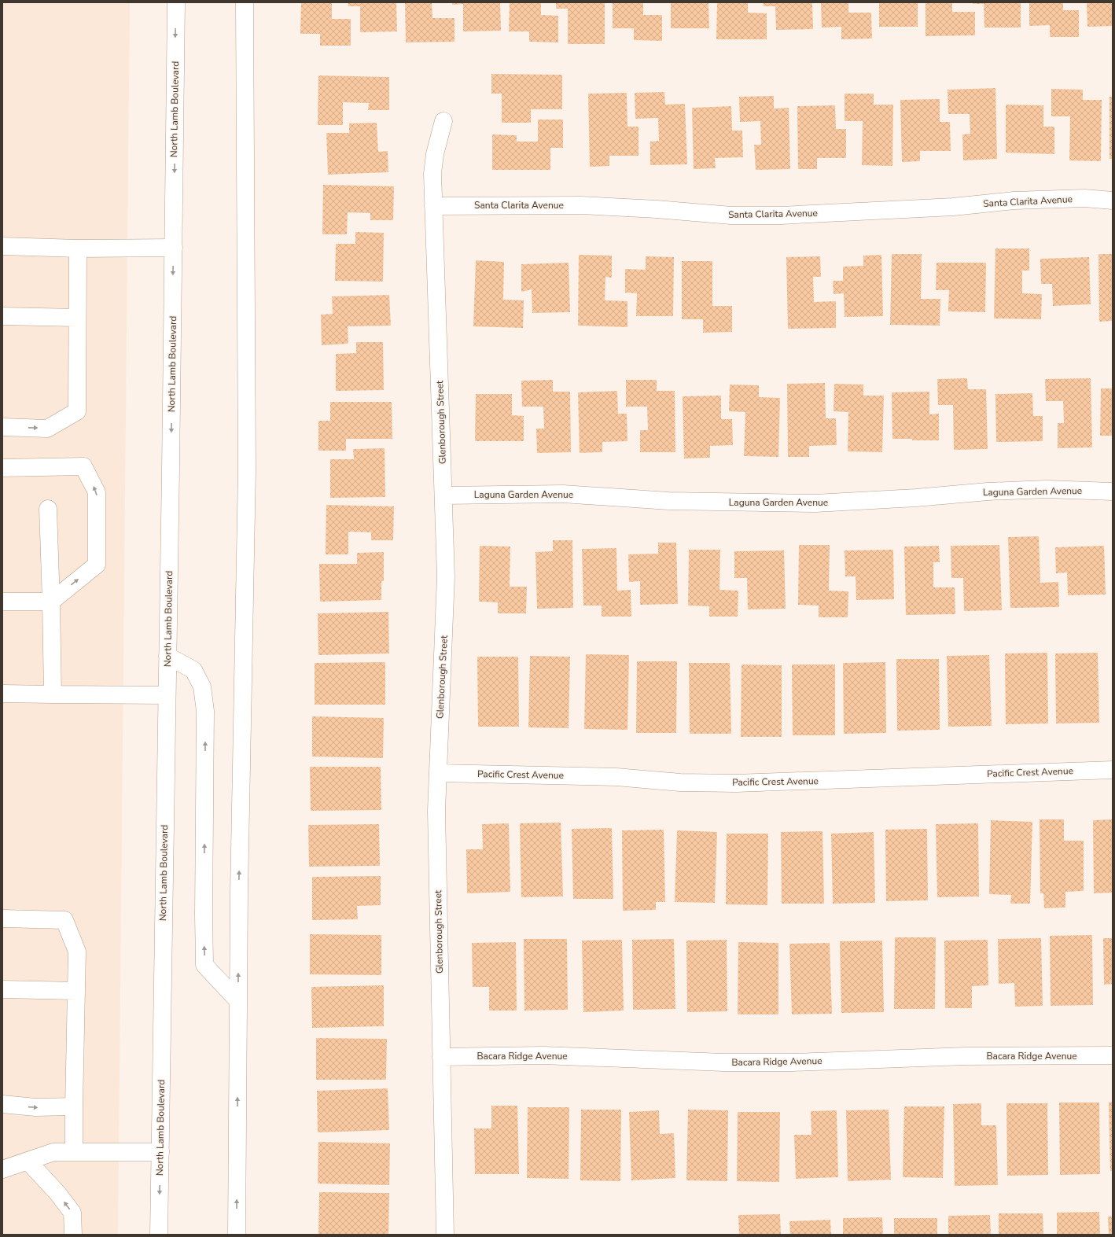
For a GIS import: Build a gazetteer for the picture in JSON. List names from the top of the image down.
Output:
{
  "streets": {
    "street": [
      "North Lamb Boulevard",
      "Santa Clarita Avenue",
      "Glenborough Street",
      "Laguna Garden Avenue",
      "Pacific Crest Avenue",
      "Bacara Ridge Avenue"
    ]
  },
  "crossings": [
    ["Santa Clarita Avenue", "Glenborough Street"],
    ["Glenborough Street", "Laguna Garden Avenue"],
    ["Glenborough Street", "Pacific Crest Avenue"],
    ["Glenborough Street", "Bacara Ridge Avenue"]
  ]
}
